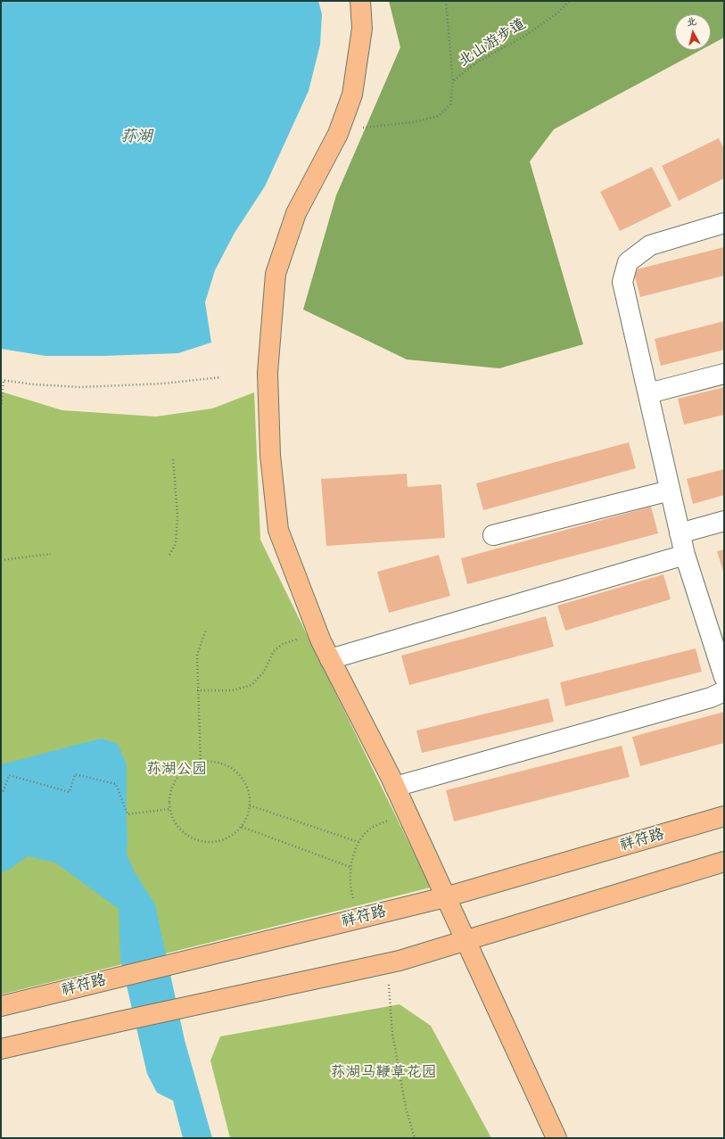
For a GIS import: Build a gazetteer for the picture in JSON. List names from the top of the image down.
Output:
{
  "streets": {
    "main road": ["祥符路"],
    "path": ["北山游步道"]
  },
  "water": ["荪湖"],
  "parks": ["荪湖公园", "荪湖马鞭草花园"],
  "north": "top"
}
